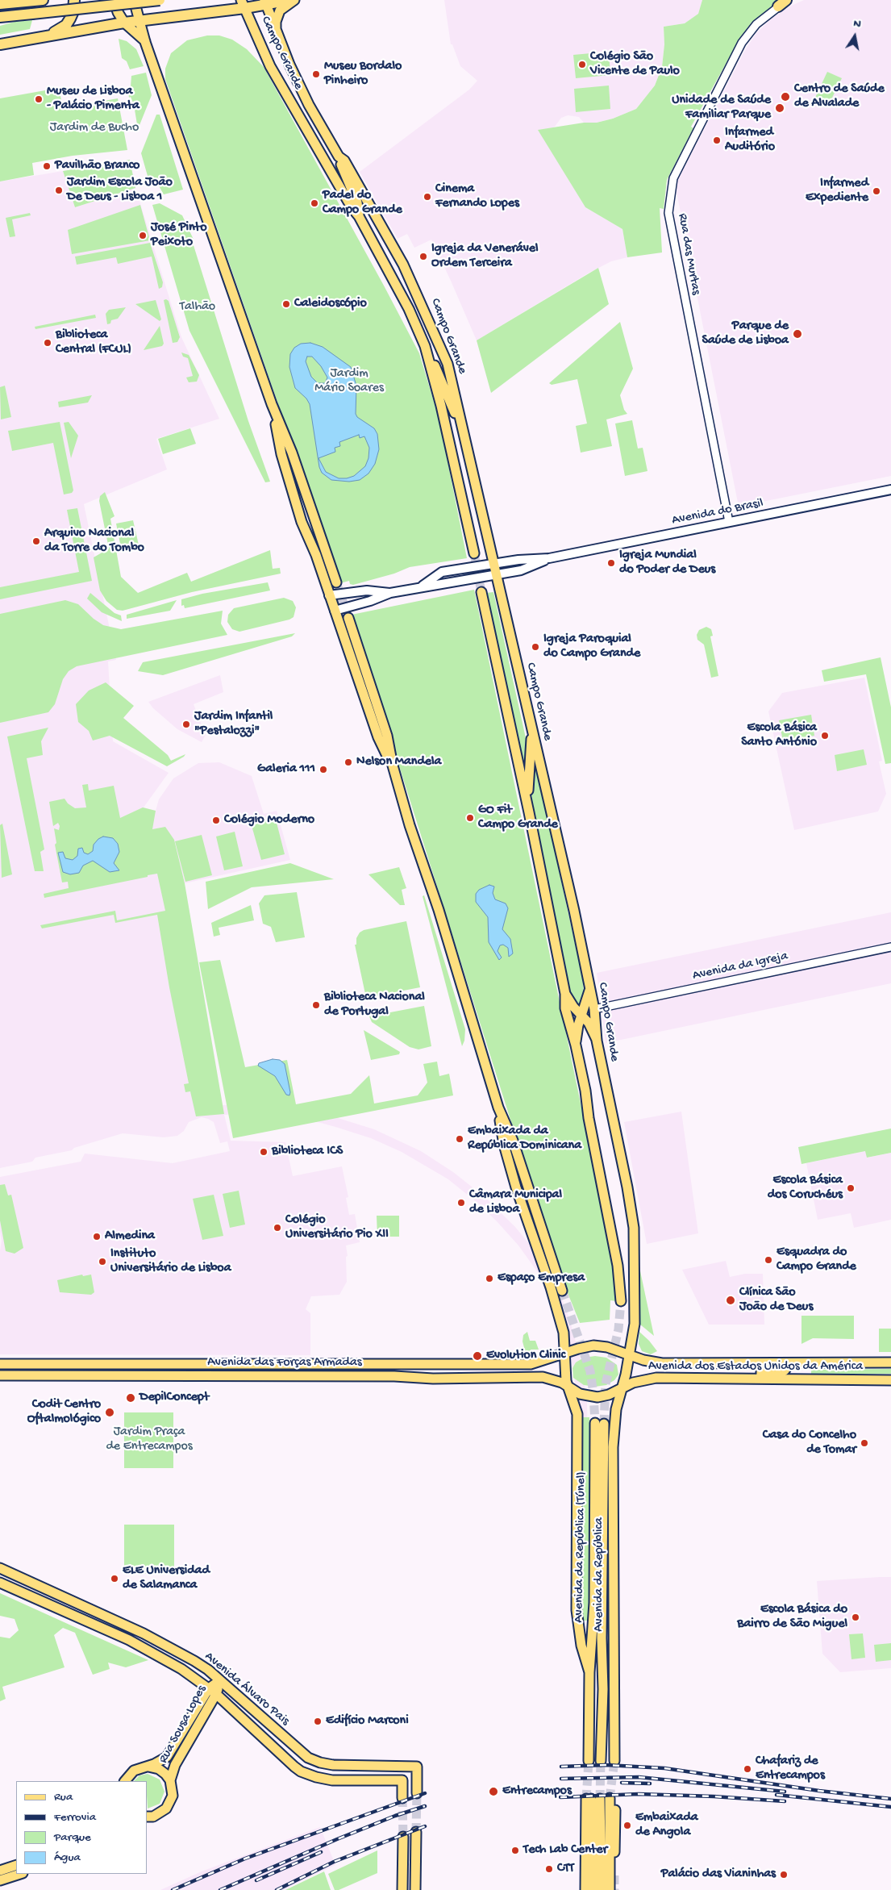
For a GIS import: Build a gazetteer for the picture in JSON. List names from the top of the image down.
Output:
{
  "streets": {
    "main road": [
      "Campo Grande",
      "Avenida do Brasil",
      "Avenida das Forças Armadas",
      "Avenida dos Estados Unidos da América",
      "Avenida da República (Túnel)",
      "Avenida da República",
      "Avenida Álvaro Pais",
      "Rua Sousa Lopes"
    ],
    "street": ["Rua das Murtas", "Avenida da Igreja"]
  },
  "crossings": [
    ["Campo Grande", "Avenida do Brasil"],
    ["Campo Grande", "Avenida da Igreja"],
    ["Campo Grande", "Avenida das Forças Armadas"],
    ["Campo Grande", "Avenida dos Estados Unidos da América"],
    ["Campo Grande", "Avenida da República"],
    ["Rua das Murtas", "Avenida do Brasil"],
    ["Avenida das Forças Armadas", "Avenida dos Estados Unidos da América"],
    ["Avenida das Forças Armadas", "Avenida da República"],
    ["Avenida dos Estados Unidos da América", "Avenida da República"],
    ["Avenida da República (Túnel)", "Avenida da República"],
    ["Avenida Álvaro Pais", "Rua Sousa Lopes"]
  ],
  "parks": [
    "Jardim de Bucho",
    "Talhão",
    "Jardim Mário Soares",
    "Jardim Praça de Entrecampos"
  ],
  "places": [
    "Colégio São Vicente de Paulo",
    "Museu Bordalo Pinheiro",
    "Centro de Saúde de Alvalade",
    "Museu de Lisboa - Palácio Pimenta",
    "Unidade de Saúde Familiar Parque",
    "Infarmed Auditório",
    "Pavilhão Branco",
    "Jardim Escola João De Deus - Lisboa 1",
    "Infarmed Expediente",
    "Cinema Fernando Lopes",
    "Padel do Campo Grande",
    "José Pinto Peixoto",
    "Igreja da Venerável Ordem Terceira",
    "Caleidoscópio",
    "Parque de Saúde de Lisboa",
    "Biblioteca Central (FCUL)",
    "Arquivo Nacional da Torre do Tombo",
    "Igreja Mundial do Poder de Deus",
    "Igreja Paroquial do Campo Grande",
    "Jardim Infantil \"Pestalozzi\"",
    "Escola Básica Santo António",
    "Nelson Mandela",
    "Galeria 111",
    "GO Fit Campo Grande",
    "Colégio Moderno",
    "Biblioteca Nacional de Portugal",
    "Embaixada da República Dominicana",
    "Biblioteca ICS",
    "Escola Básica dos Coruchéus",
    "Câmara Municipal de Lisboa",
    "Colégio Universitário Pio XII",
    "Almedina",
    "Esquadra do Campo Grande",
    "Instituto Universitário de Lisboa",
    "Espaço Empresa",
    "Clínica São João de Deus",
    "Evolution Clinic",
    "DepilConcept",
    "Codit Centro Oftalmológico",
    "Casa do Concelho de Tomar",
    "ELE Universidad de Salamanca",
    "Escola Básica do Bairro de São Miguel",
    "Edifício Marconi",
    "Chafariz de Entrecampos",
    "Entrecampos",
    "Embaixada de Angola",
    "Tech Lab Center",
    "CTT",
    "Palácio das Vianinhas"
  ],
  "legend": [
    "Rua",
    "Ferrovia",
    "Parque",
    "Água"
  ],
  "north": "top"
}
